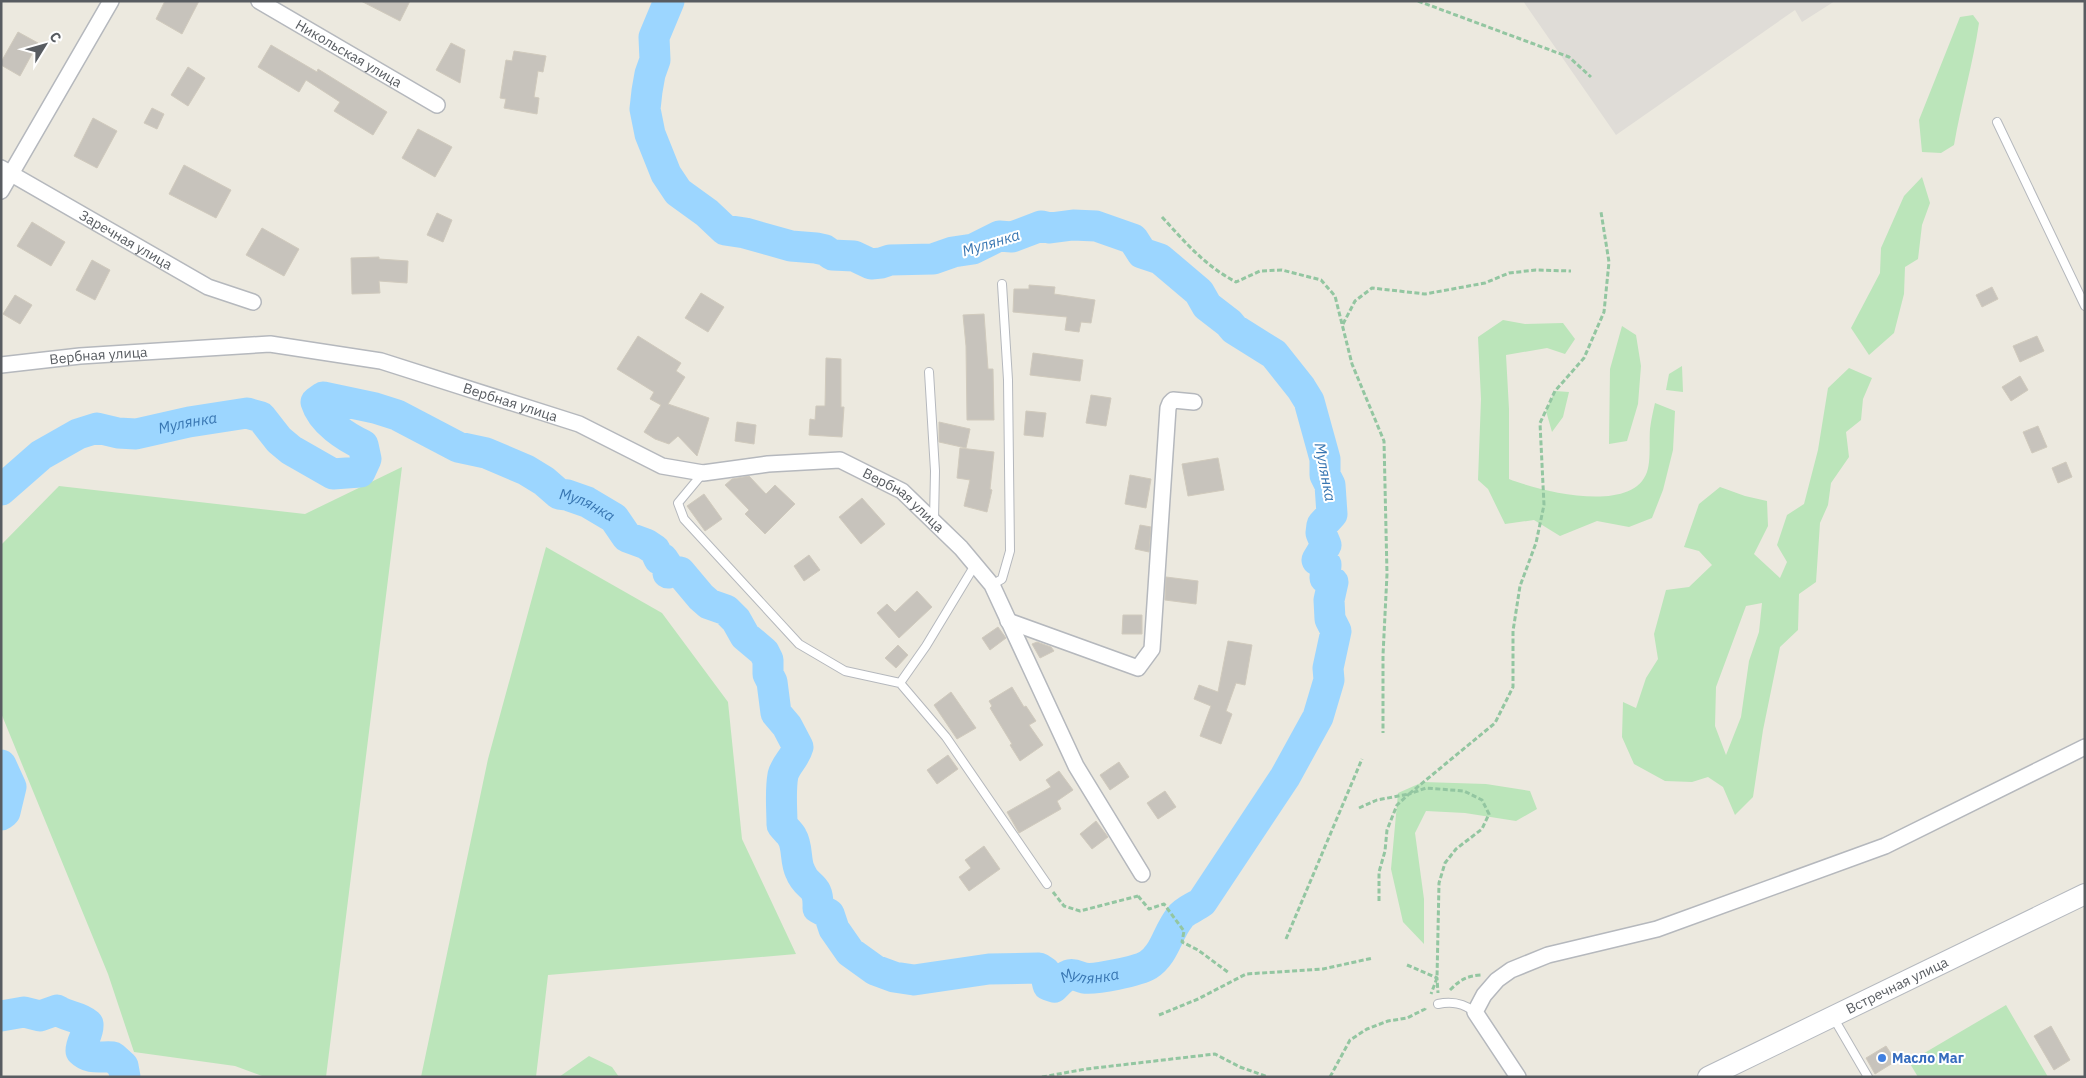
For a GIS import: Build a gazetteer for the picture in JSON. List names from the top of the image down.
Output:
{
  "streets": {
    "main road": ["Встречная улица"],
    "street": ["Никольская улица", "Заречная улица", "Вербная улица"]
  },
  "water": ["Мулянка"],
  "places": ["Масло Маг"],
  "north": "top right"
}
